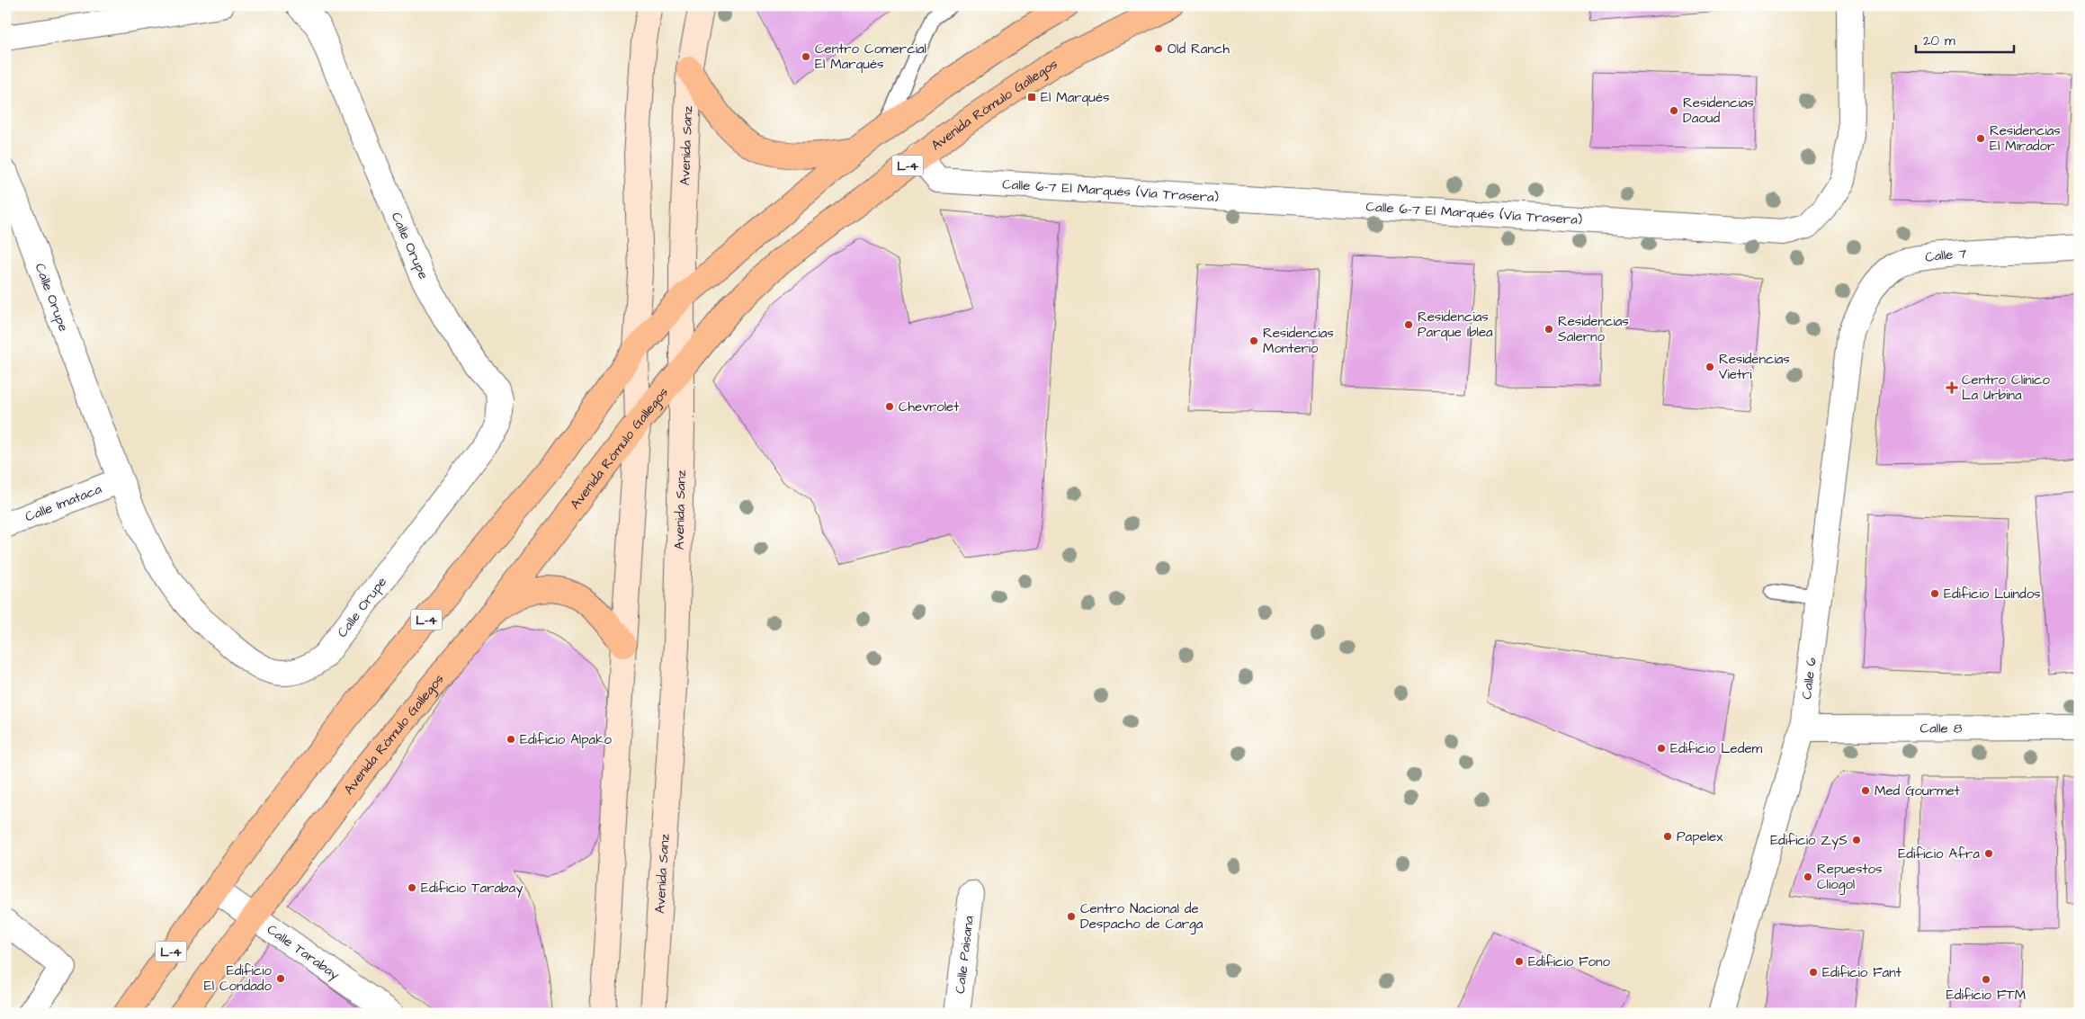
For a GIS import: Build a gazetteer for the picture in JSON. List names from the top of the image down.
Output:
{
  "streets": {
    "main road": ["Avenida Rómulo Gallegos", "L-4"],
    "street": [
      "Avenida Sanz",
      "Calle 6-7 El Marqués (Vía Trasera)",
      "Calle Orupe",
      "Calle 7",
      "Calle Imataca",
      "Calle 6",
      "Calle 8",
      "Calle Tarabay",
      "Calle Paisana"
    ]
  },
  "crossings": [
    ["Avenida Rómulo Gallegos", "Avenida Sanz"],
    ["Avenida Rómulo Gallegos", "Calle 6-7 El Marqués (Vía Trasera)"],
    ["Avenida Rómulo Gallegos", "Calle Tarabay"],
    ["Avenida Sanz", "L-4"],
    ["L-4", "Calle Tarabay"],
    ["Calle Orupe", "Calle Imataca"],
    ["Calle 7", "Calle 6"],
    ["Calle 6", "Calle 8"]
  ],
  "places": {
    "other": [
      "Old Ranch",
      "Centro Comercial El Marqués",
      "Residencias Daoud",
      "Residencias El Mirador",
      "Residencias Parque Iblea",
      "Residencias Salerno",
      "Residencias Monterio",
      "Residencias Vietri",
      "Chevrolet",
      "Edificio Luindos",
      "Edificio Alpako",
      "Edificio Ledem",
      "Med Gourmet",
      "Papelex",
      "Edificio ZyS",
      "Edificio Afra",
      "Repuestos Cliogol",
      "Edificio Tarabay",
      "Centro Nacional de Despacho de Carga",
      "Edificio Fono",
      "Edificio Fant",
      "Edificio El Condado",
      "Edificio FTM"
    ],
    "transit": ["El Marqués"],
    "health": ["Centro Clínico La Urbina"]
  },
  "scale_bar": "20 m"
}
